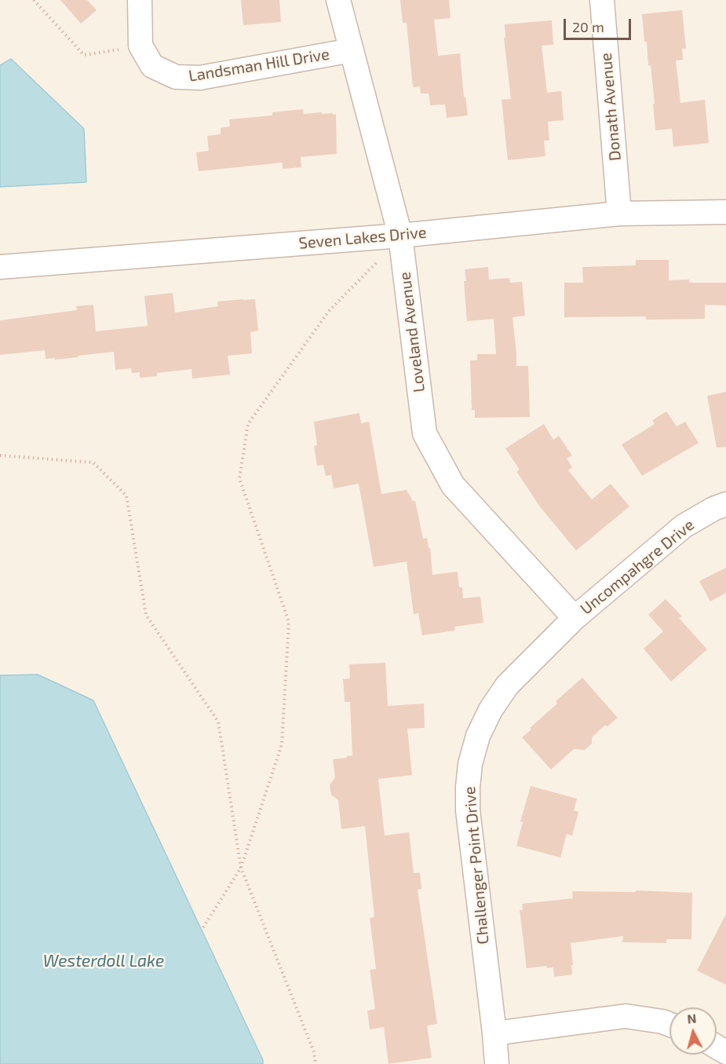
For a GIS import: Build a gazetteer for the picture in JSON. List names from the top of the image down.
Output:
{
  "streets": {
    "street": [
      "Landsman Hill Drive",
      "Donath Avenue",
      "Seven Lakes Drive",
      "Loveland Avenue",
      "Uncompahgre Drive",
      "Challenger Point Drive"
    ]
  },
  "crossings": [
    ["Landsman Hill Drive", "Loveland Avenue"],
    ["Donath Avenue", "Seven Lakes Drive"],
    ["Seven Lakes Drive", "Loveland Avenue"],
    ["Loveland Avenue", "Uncompahgre Drive"],
    ["Loveland Avenue", "Challenger Point Drive"],
    ["Uncompahgre Drive", "Challenger Point Drive"]
  ],
  "water": ["Westerdoll Lake"],
  "scale_bar": "20 m",
  "north": "top"
}
